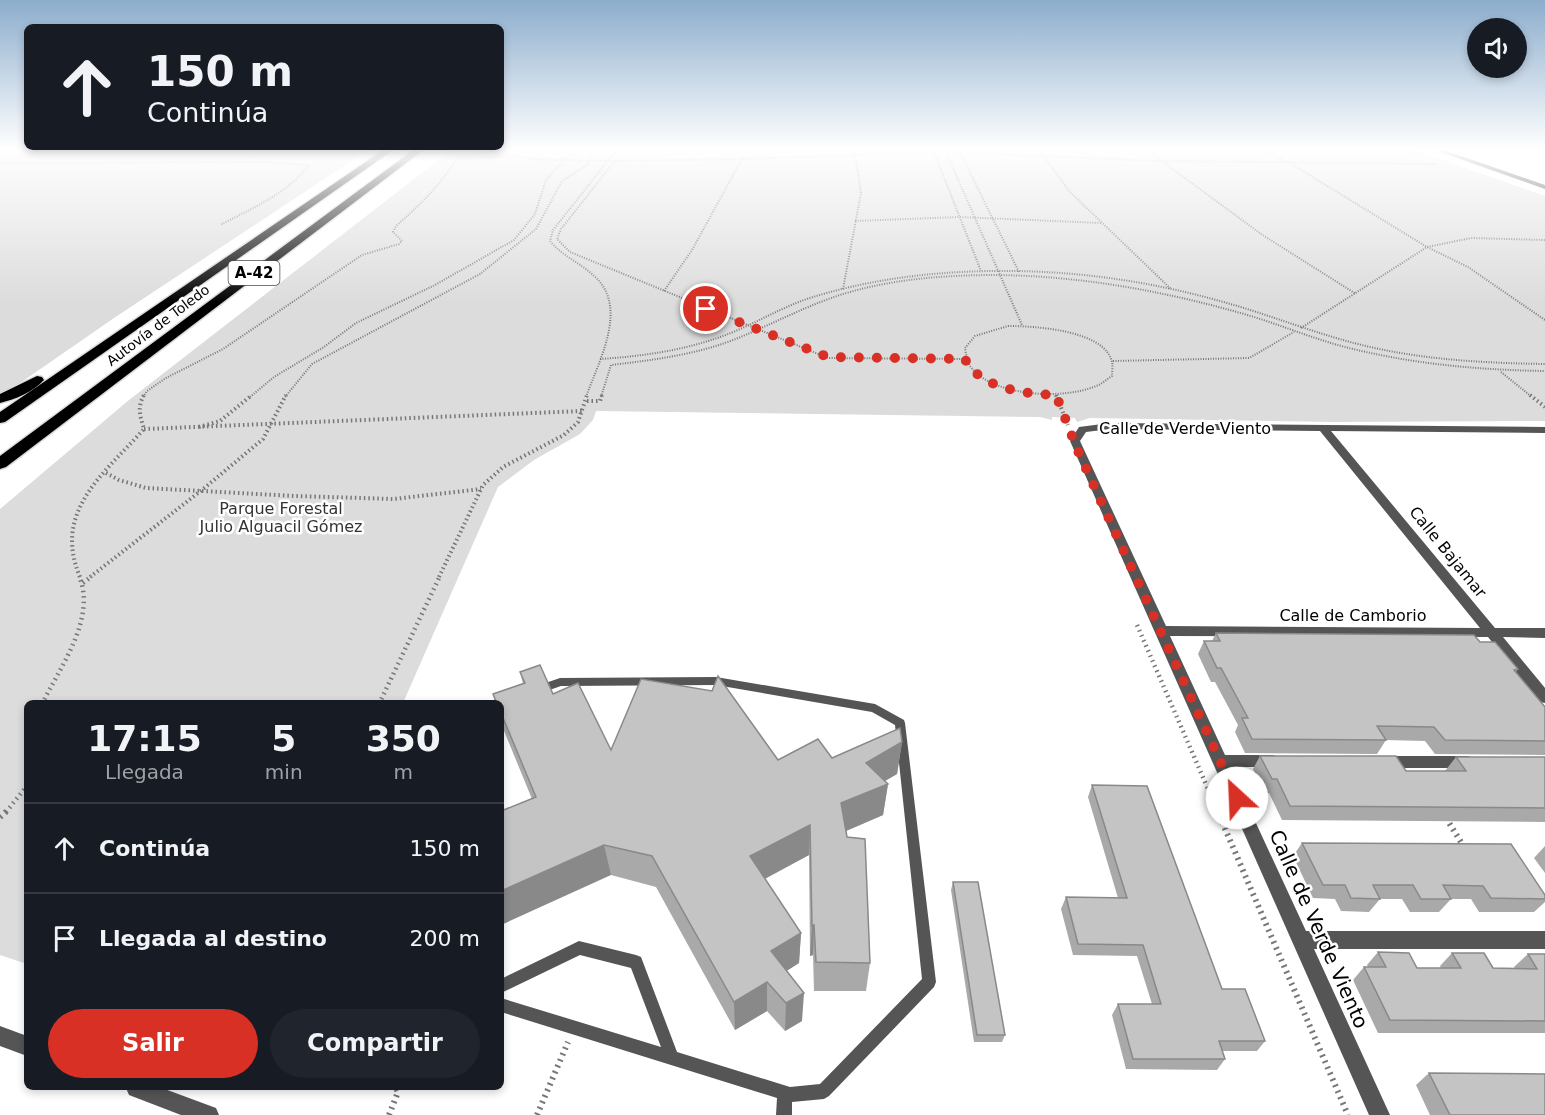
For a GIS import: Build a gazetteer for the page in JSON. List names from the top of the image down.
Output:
{
  "streets": {
    "highway": ["A-42", "Autovía de Toledo"],
    "street": ["Calle de Verde Viento", "Calle Bajamar", "Calle de Camborio"]
  },
  "crossings": [
    ["Calle de Verde Viento", "Calle Bajamar"],
    ["Calle de Verde Viento", "Calle de Camborio"],
    ["Calle Bajamar", "Calle de Camborio"]
  ],
  "parks": ["Parque Forestal Julio Alguacil Gómez"],
  "page": {
    "turn": ["150 m", "Continúa"],
    "eta": [
      "17:15",
      "Llegada",
      "5",
      "min",
      "350",
      "m"
    ],
    "list": [
      {
        "name": "Continúa",
        "value": "150 m"
      },
      {
        "name": "Llegada al destino",
        "value": "200 m"
      }
    ],
    "buttons": ["Salir", "Compartir"]
  }
}
